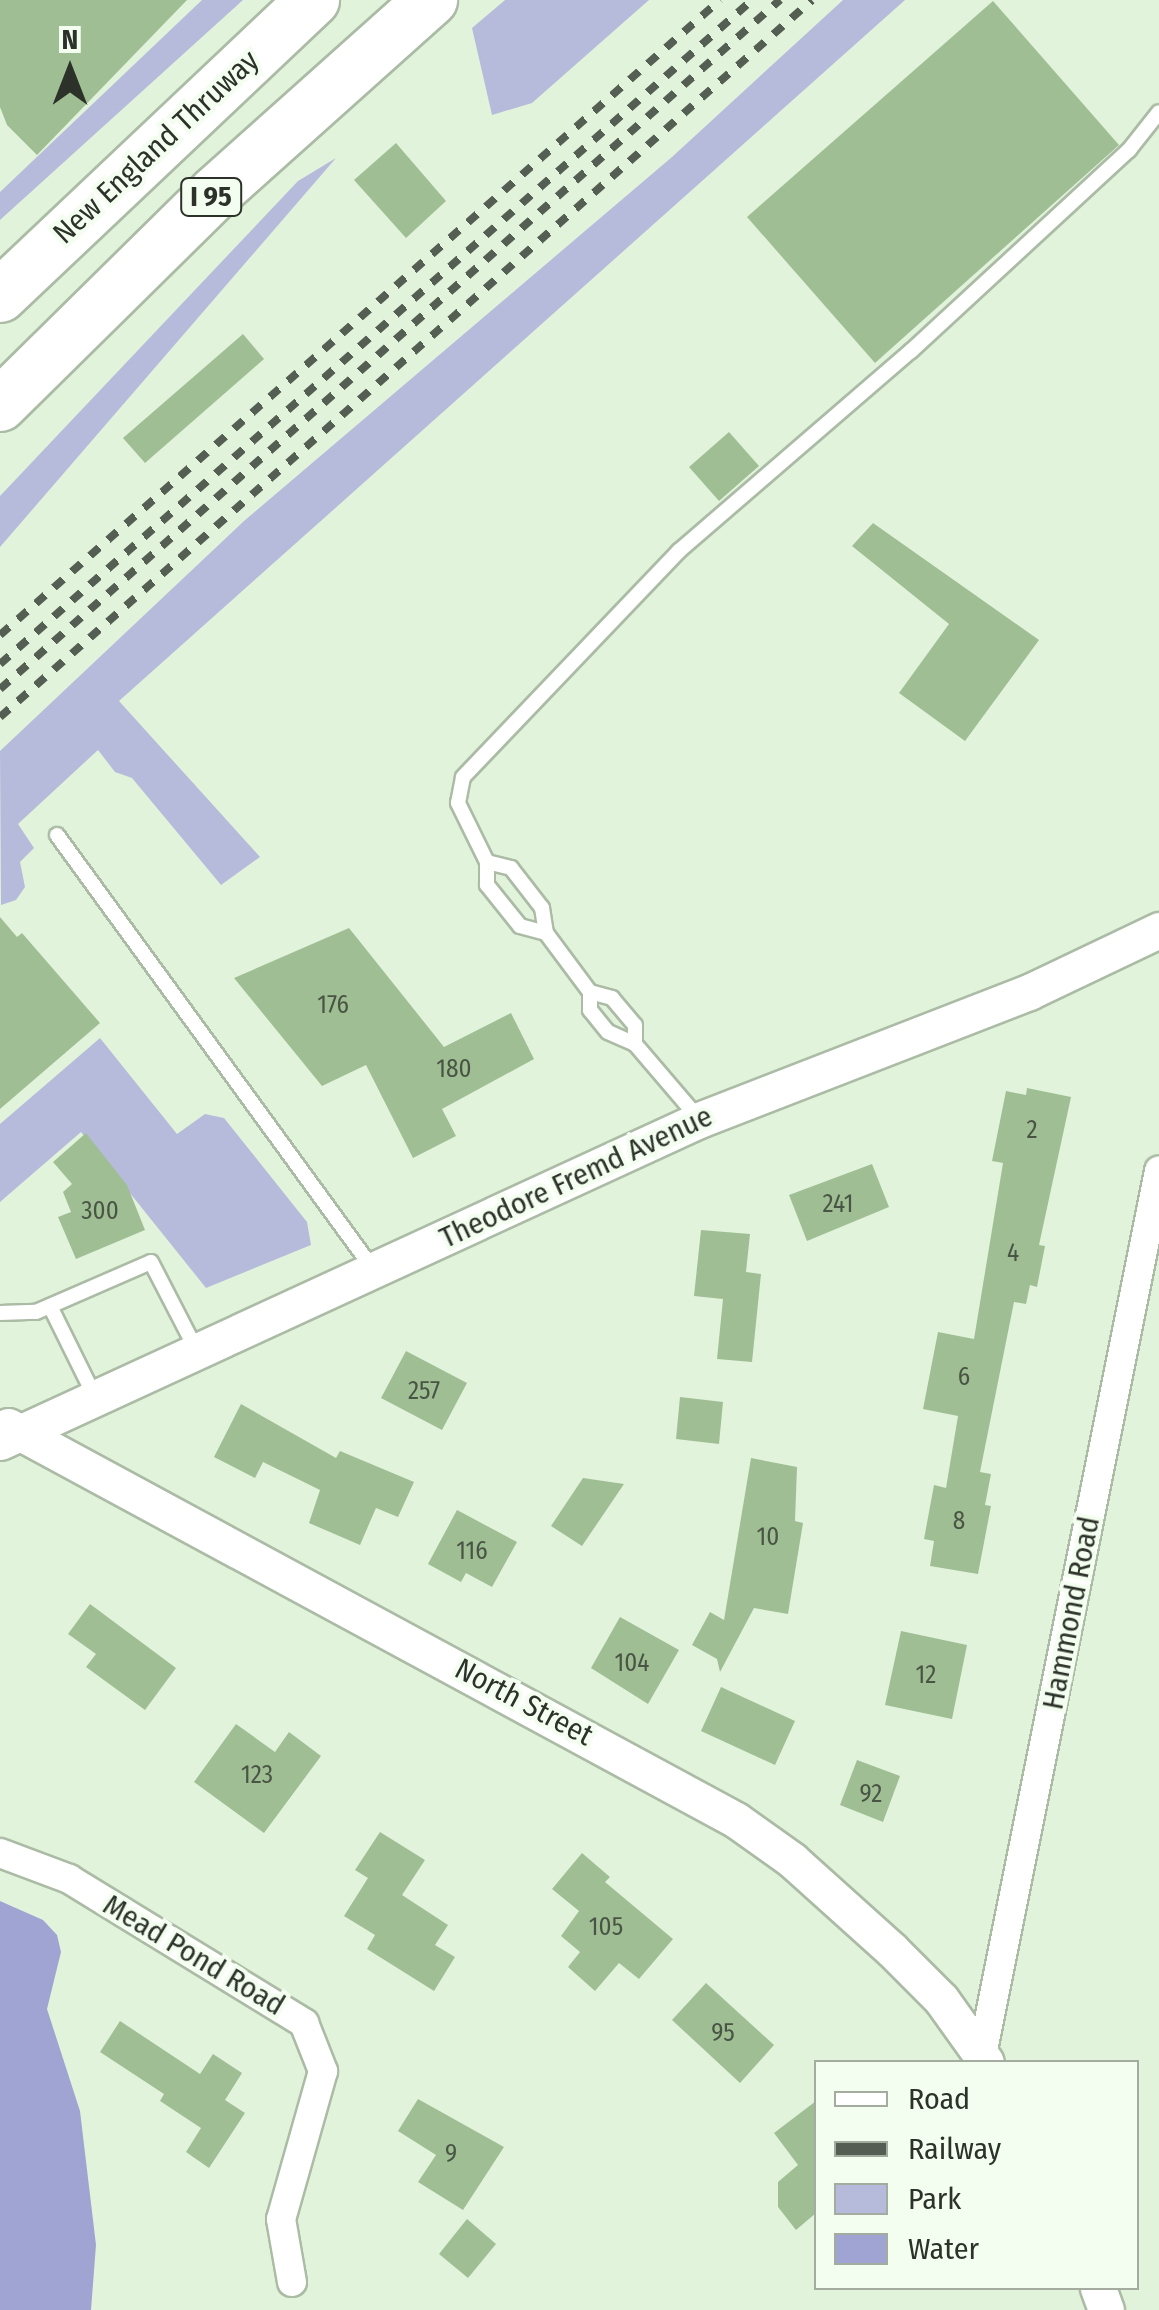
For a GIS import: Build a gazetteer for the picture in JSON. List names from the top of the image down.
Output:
{
  "streets": {
    "highway": ["New England Thruway", "I 95"],
    "street": [
      "Theodore Fremd Avenue",
      "Hammond Road",
      "North Street",
      "Mead Pond Road"
    ]
  },
  "crossings": [
    ["Theodore Fremd Avenue", "North Street"],
    ["Hammond Road", "North Street"]
  ],
  "house_numbers": [
    "176",
    "180",
    "2",
    "241",
    "300",
    "4",
    "6",
    "257",
    "8",
    "10",
    "116",
    "104",
    "12",
    "123",
    "92",
    "105",
    "95",
    "9"
  ],
  "legend": [
    "Road",
    "Railway",
    "Park",
    "Water"
  ],
  "north": "top"
}
